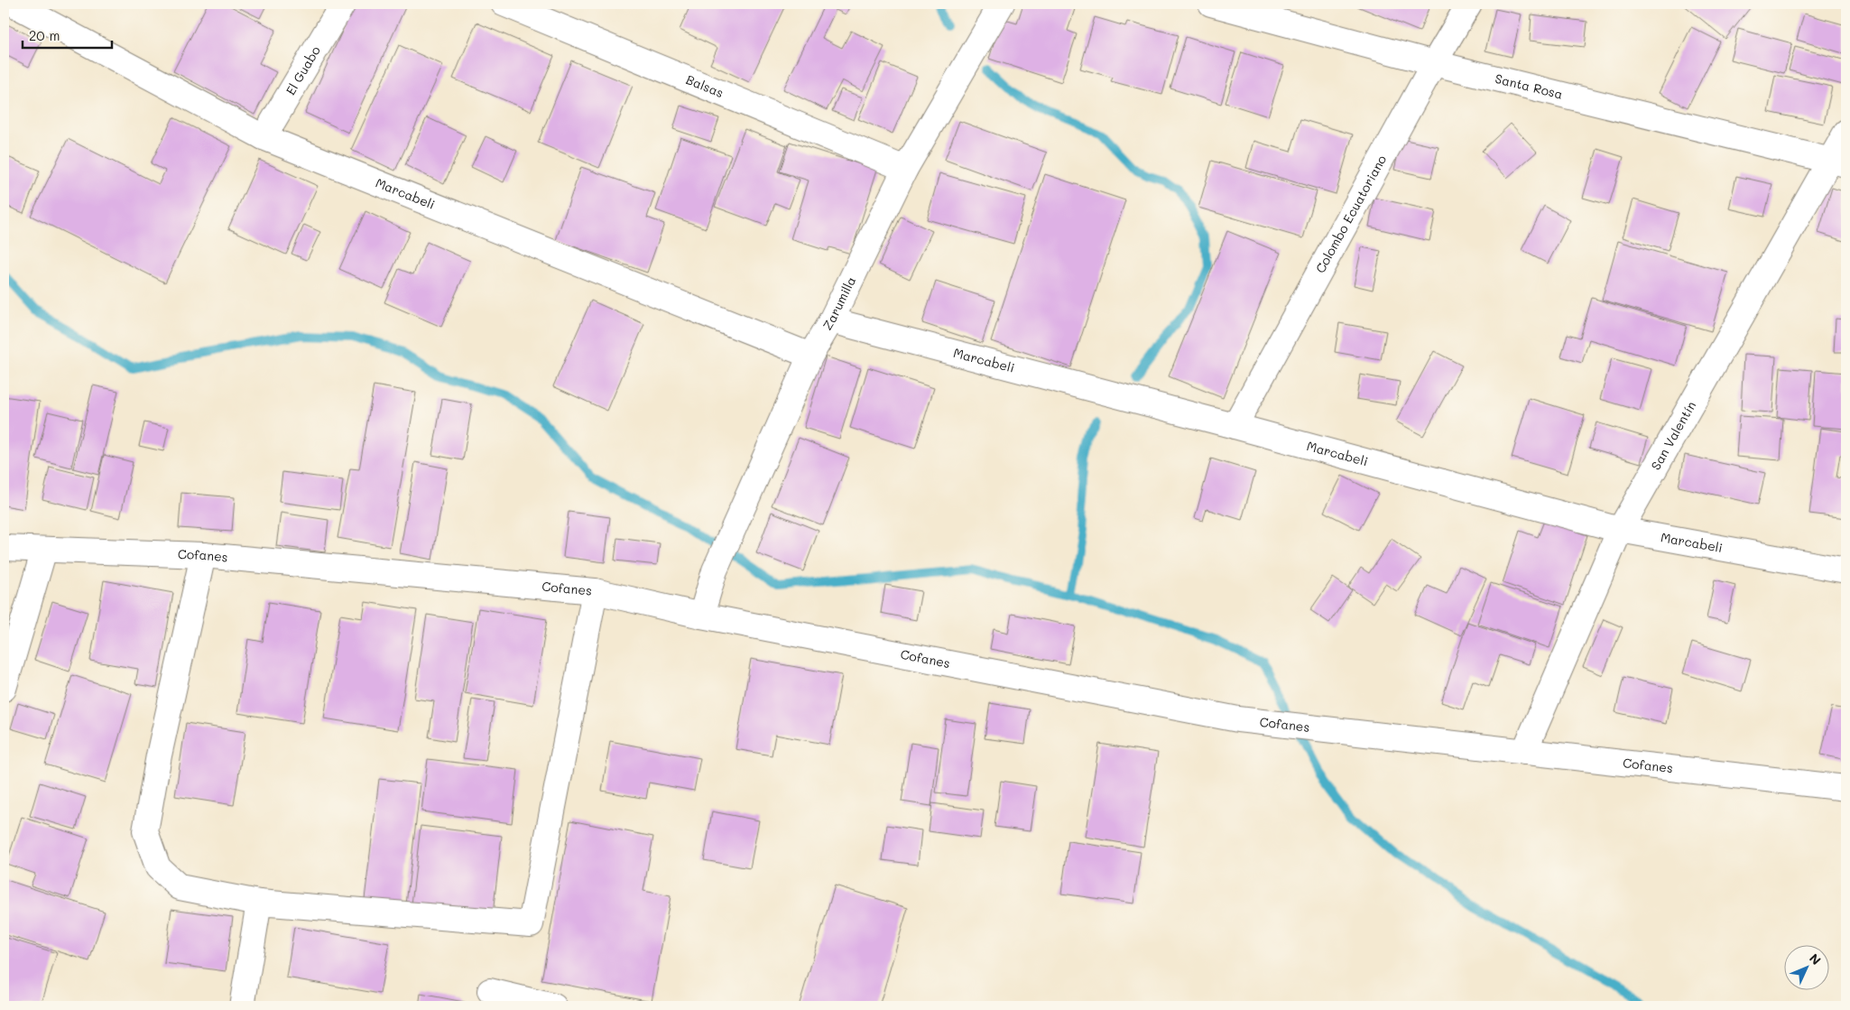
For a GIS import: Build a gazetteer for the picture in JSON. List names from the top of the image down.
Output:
{
  "streets": {
    "street": [
      "El Guabo",
      "Santa Rosa",
      "Balsas",
      "Marcabeli",
      "Colombo Ecuatoriano",
      "Zarumilla",
      "San Valentín",
      "Cofanes"
    ]
  },
  "crossings": [
    ["El Guabo", "Marcabeli"],
    ["Santa Rosa", "Colombo Ecuatoriano"],
    ["Santa Rosa", "San Valentín"],
    ["Balsas", "Zarumilla"],
    ["Marcabeli", "Colombo Ecuatoriano"],
    ["Marcabeli", "Zarumilla"],
    ["Marcabeli", "San Valentín"],
    ["Zarumilla", "Cofanes"],
    ["San Valentín", "Cofanes"]
  ],
  "scale_bar": "20 m",
  "north": "top right"
}
